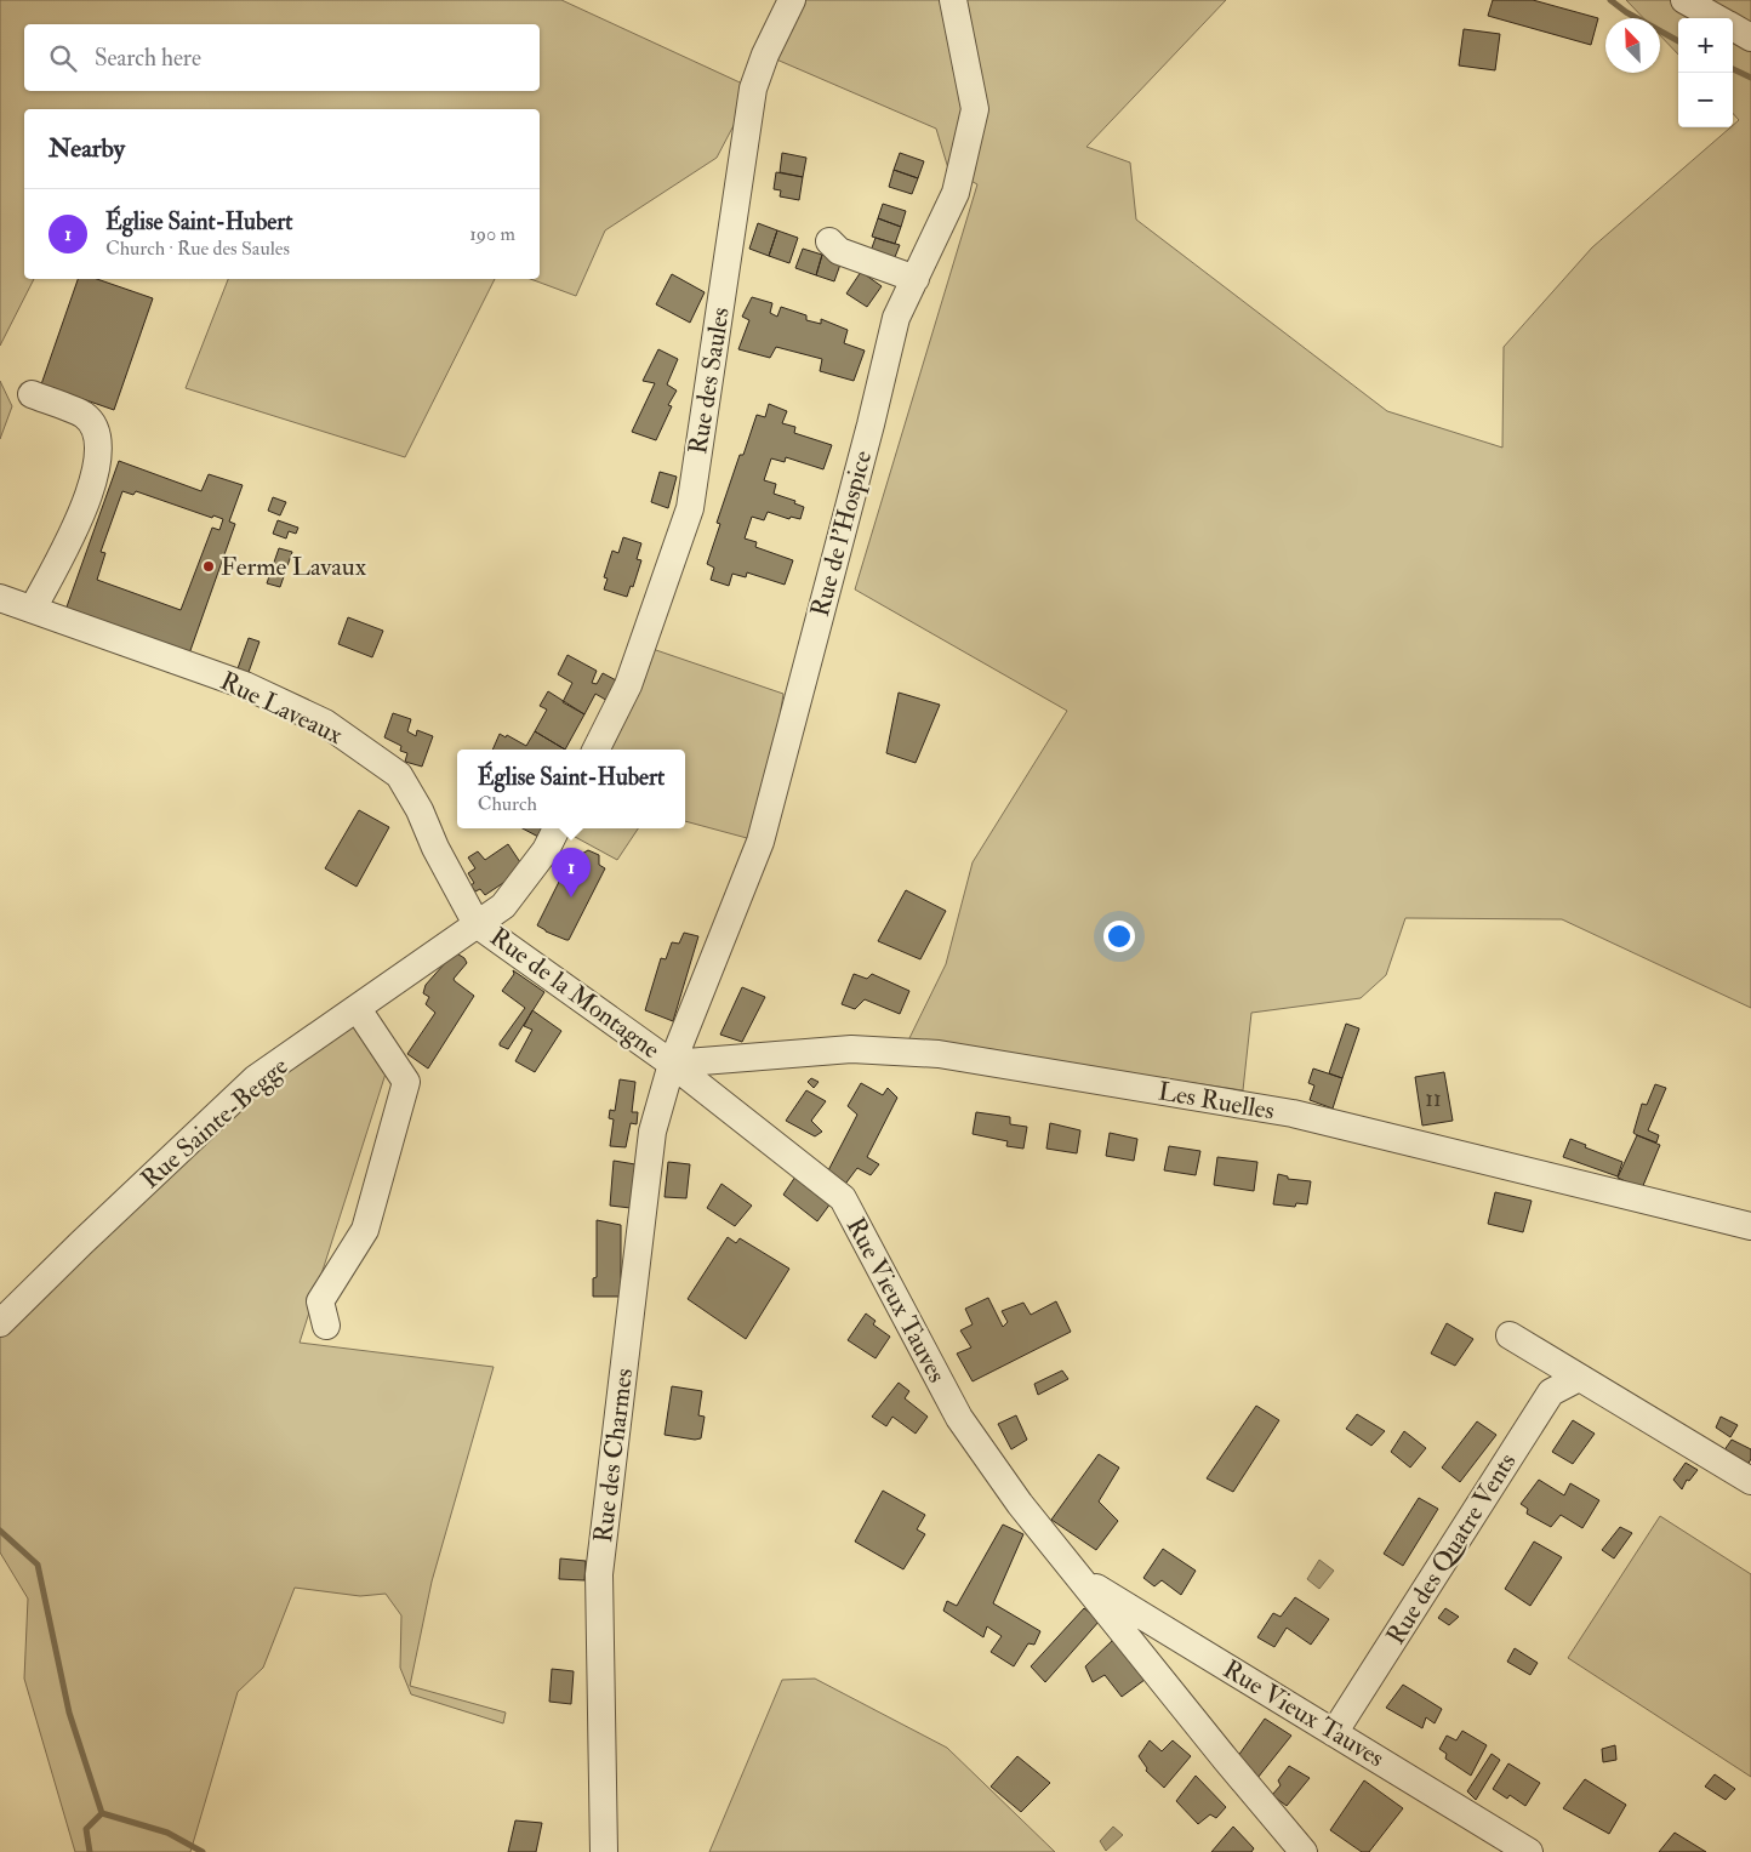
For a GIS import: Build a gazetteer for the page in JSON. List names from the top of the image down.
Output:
{
  "streets": {
    "street": [
      "Rue des Saules",
      "Rue de l'Hospice",
      "Rue Laveaux",
      "Rue de la Montagne",
      "Les Ruelles",
      "Rue Sainte-Begge",
      "Rue Vieux Tauves",
      "Rue des Charmes",
      "Rue des Quatre Vents"
    ]
  },
  "crossings": [
    ["Rue de l'Hospice", "Rue de la Montagne"],
    ["Rue de l'Hospice", "Les Ruelles"],
    ["Rue de l'Hospice", "Rue Vieux Tauves"],
    ["Rue de l'Hospice", "Rue des Charmes"],
    ["Rue Laveaux", "Rue de la Montagne"],
    ["Rue Laveaux", "Rue Sainte-Begge"],
    ["Rue de la Montagne", "Les Ruelles"],
    ["Rue de la Montagne", "Rue Sainte-Begge"],
    ["Rue de la Montagne", "Rue Vieux Tauves"],
    ["Rue de la Montagne", "Rue des Charmes"],
    ["Les Ruelles", "Rue Vieux Tauves"],
    ["Les Ruelles", "Rue des Charmes"],
    ["Rue Vieux Tauves", "Rue des Charmes"],
    ["Rue Vieux Tauves", "Rue des Quatre Vents"]
  ],
  "places": ["Ferme Lavaux"],
  "house_numbers": ["11"],
  "north": "top left",
  "page": {
    "map_buttons": ["+", "−"],
    "search": "Search here",
    "heading": "Nearby",
    "list": [
      {
        "mark": "1",
        "name": "Église Saint-Hubert",
        "note": "Church · Rue des Saules",
        "value": "190 m"
      }
    ],
    "popup": ["Église Saint-Hubert", "Church"],
    "pins": "1"
  }
}
